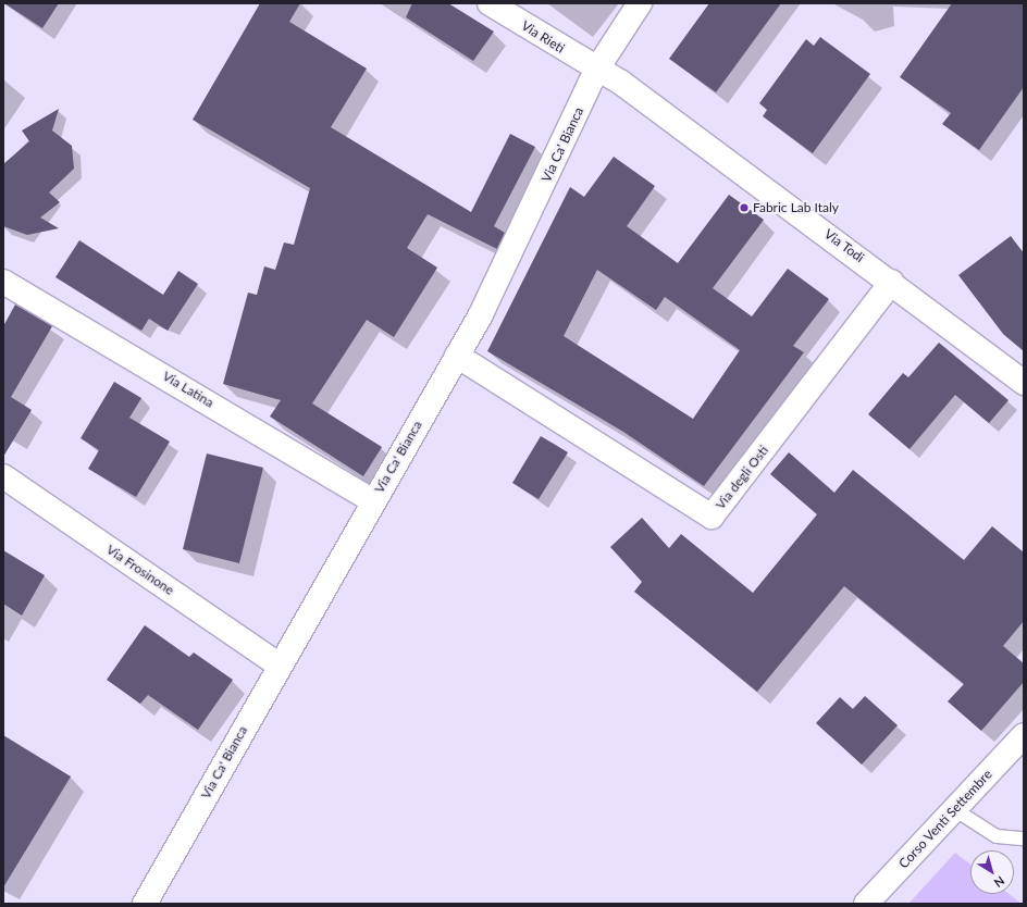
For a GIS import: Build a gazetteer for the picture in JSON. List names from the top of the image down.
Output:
{
  "streets": {
    "street": [
      "Via Rieti",
      "Via Ca' Bianca",
      "Via Todi",
      "Via Latina",
      "Via degli Osti",
      "Via Frosinone",
      "Corso Venti Settembre"
    ]
  },
  "crossings": [
    ["Via Rieti", "Via Ca' Bianca"],
    ["Via Rieti", "Via Todi"],
    ["Via Ca' Bianca", "Via Todi"],
    ["Via Ca' Bianca", "Via Latina"],
    ["Via Ca' Bianca", "Via degli Osti"],
    ["Via Ca' Bianca", "Via Frosinone"],
    ["Via Todi", "Via degli Osti"]
  ],
  "places": ["Fabric Lab Italy"],
  "north": "bottom right"
}
